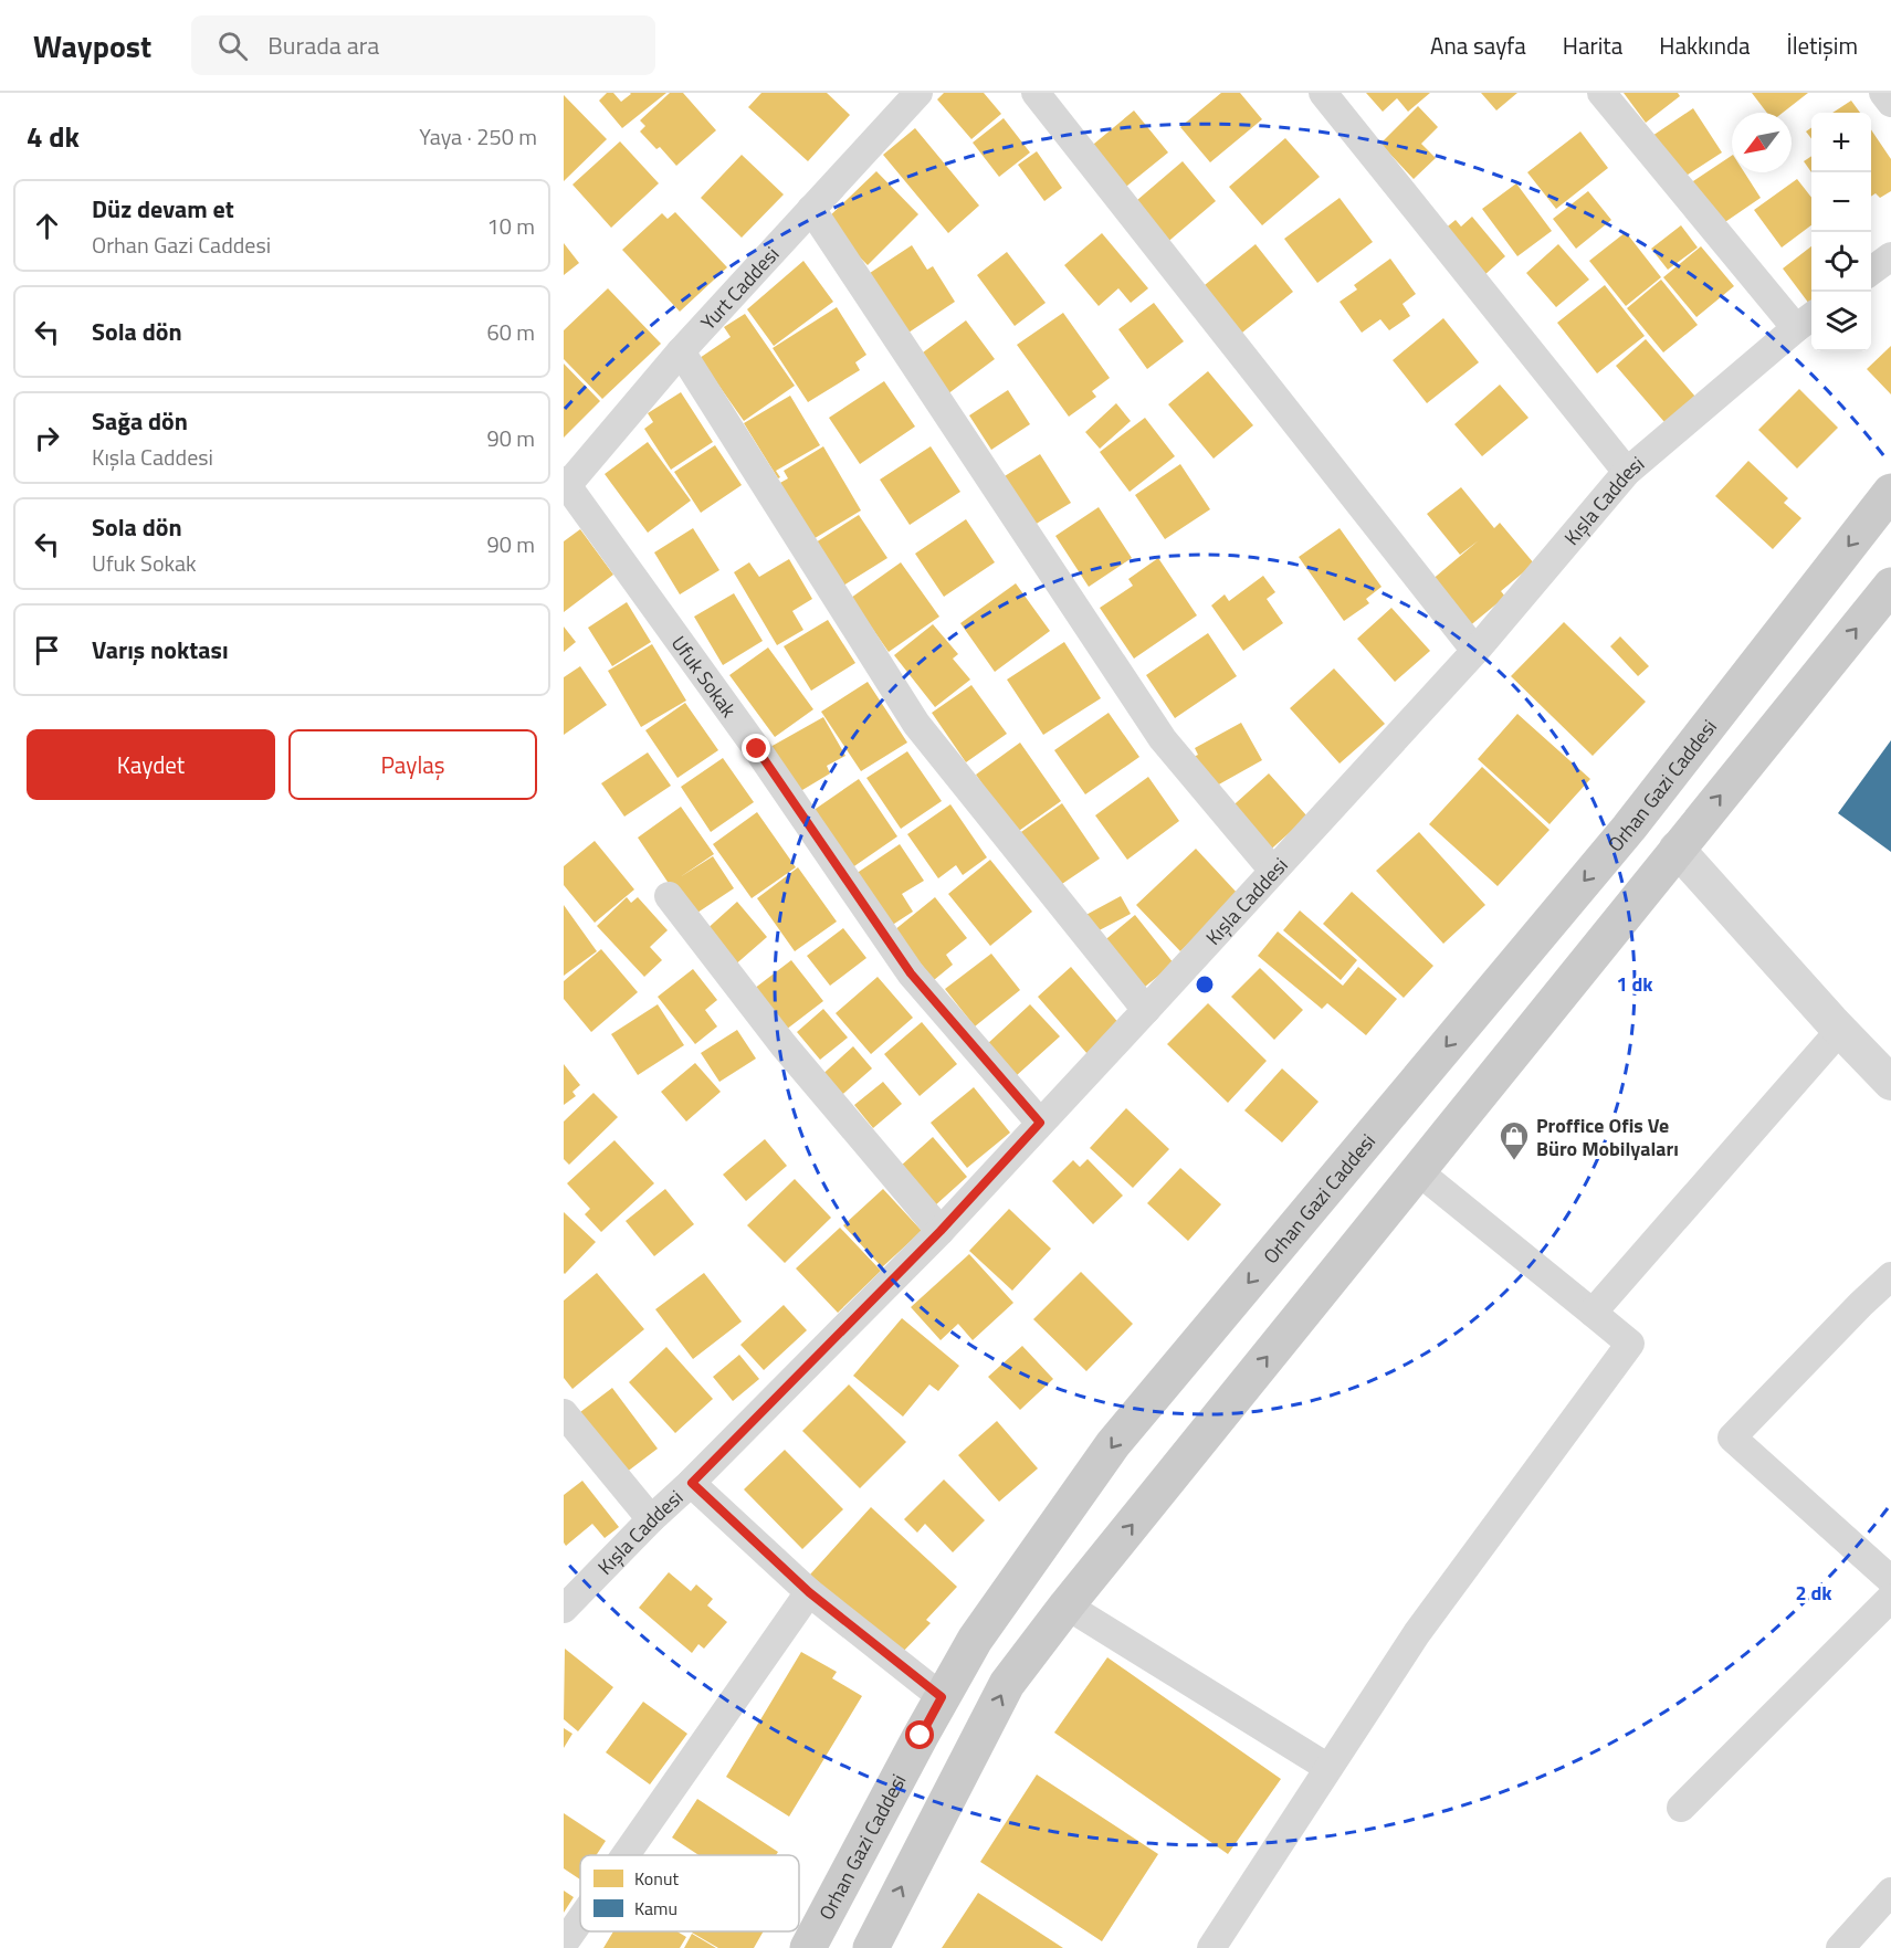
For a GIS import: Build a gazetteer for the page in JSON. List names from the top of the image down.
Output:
{
  "streets": {
    "main road": ["Orhan Gazi Caddesi"],
    "street": ["Yurt Caddesi", "Kışla Caddesi", "Ufuk Sokak"]
  },
  "crossings": [
    ["Yurt Caddesi", "Ufuk Sokak"],
    ["Kışla Caddesi", "Ufuk Sokak"]
  ],
  "places": {
    "shop": ["Proffice Ofis Ve Büro Mobilyaları"]
  },
  "legend": ["Konut", "Kamu"],
  "north": "bottom left",
  "page": {
    "header": "Waypost",
    "search": "Burada ara",
    "nav": [
      "Ana sayfa",
      "Harita",
      "Hakkında",
      "İletişim"
    ],
    "heading": ["4 dk", "Yaya · 250 m"],
    "map_buttons": ["+", "−"],
    "list": [
      ["Düz devam et", "Orhan Gazi Caddesi", "10 m"],
      ["Sola dön", "60 m"],
      ["Sağa dön", "Kışla Caddesi", "90 m"],
      ["Sola dön", "Ufuk Sokak", "90 m"],
      "Varış noktası"
    ],
    "buttons": ["Kaydet", "Paylaş"]
  },
  "rings": ["1 dk", "2 dk"]
}
